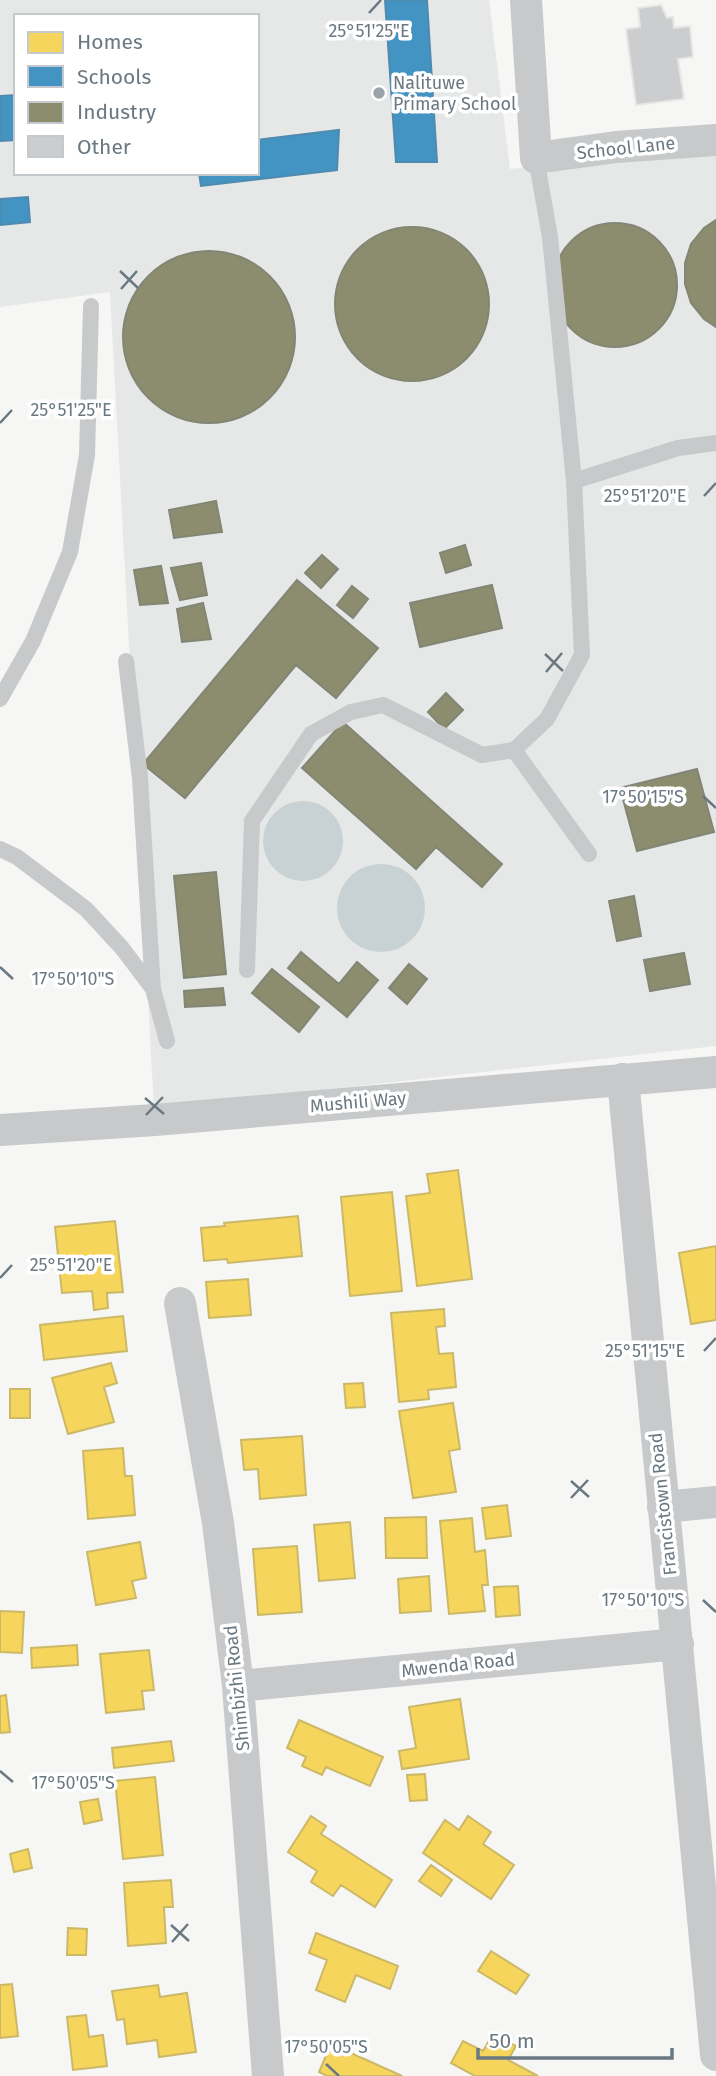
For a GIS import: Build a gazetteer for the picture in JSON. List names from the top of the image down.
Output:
{
  "streets": {
    "street": [
      "School Lane",
      "Mushili Way",
      "Francistown Road",
      "Mwenda Road",
      "Shimbizhi Road"
    ]
  },
  "crossings": [
    ["Mushili Way", "Francistown Road"],
    ["Francistown Road", "Mwenda Road"],
    ["Mwenda Road", "Shimbizhi Road"]
  ],
  "places": ["Nalituwe Primary School"],
  "legend": [
    "Homes",
    "Schools",
    "Industry",
    "Other"
  ],
  "scale_bar": "50 m",
  "coordinates": [
    "25°51'25\"E",
    "25°51'20\"E",
    "17°50'15\"S",
    "17°50'10\"S",
    "25°51'15\"E",
    "17°50'05\"S"
  ]
}
